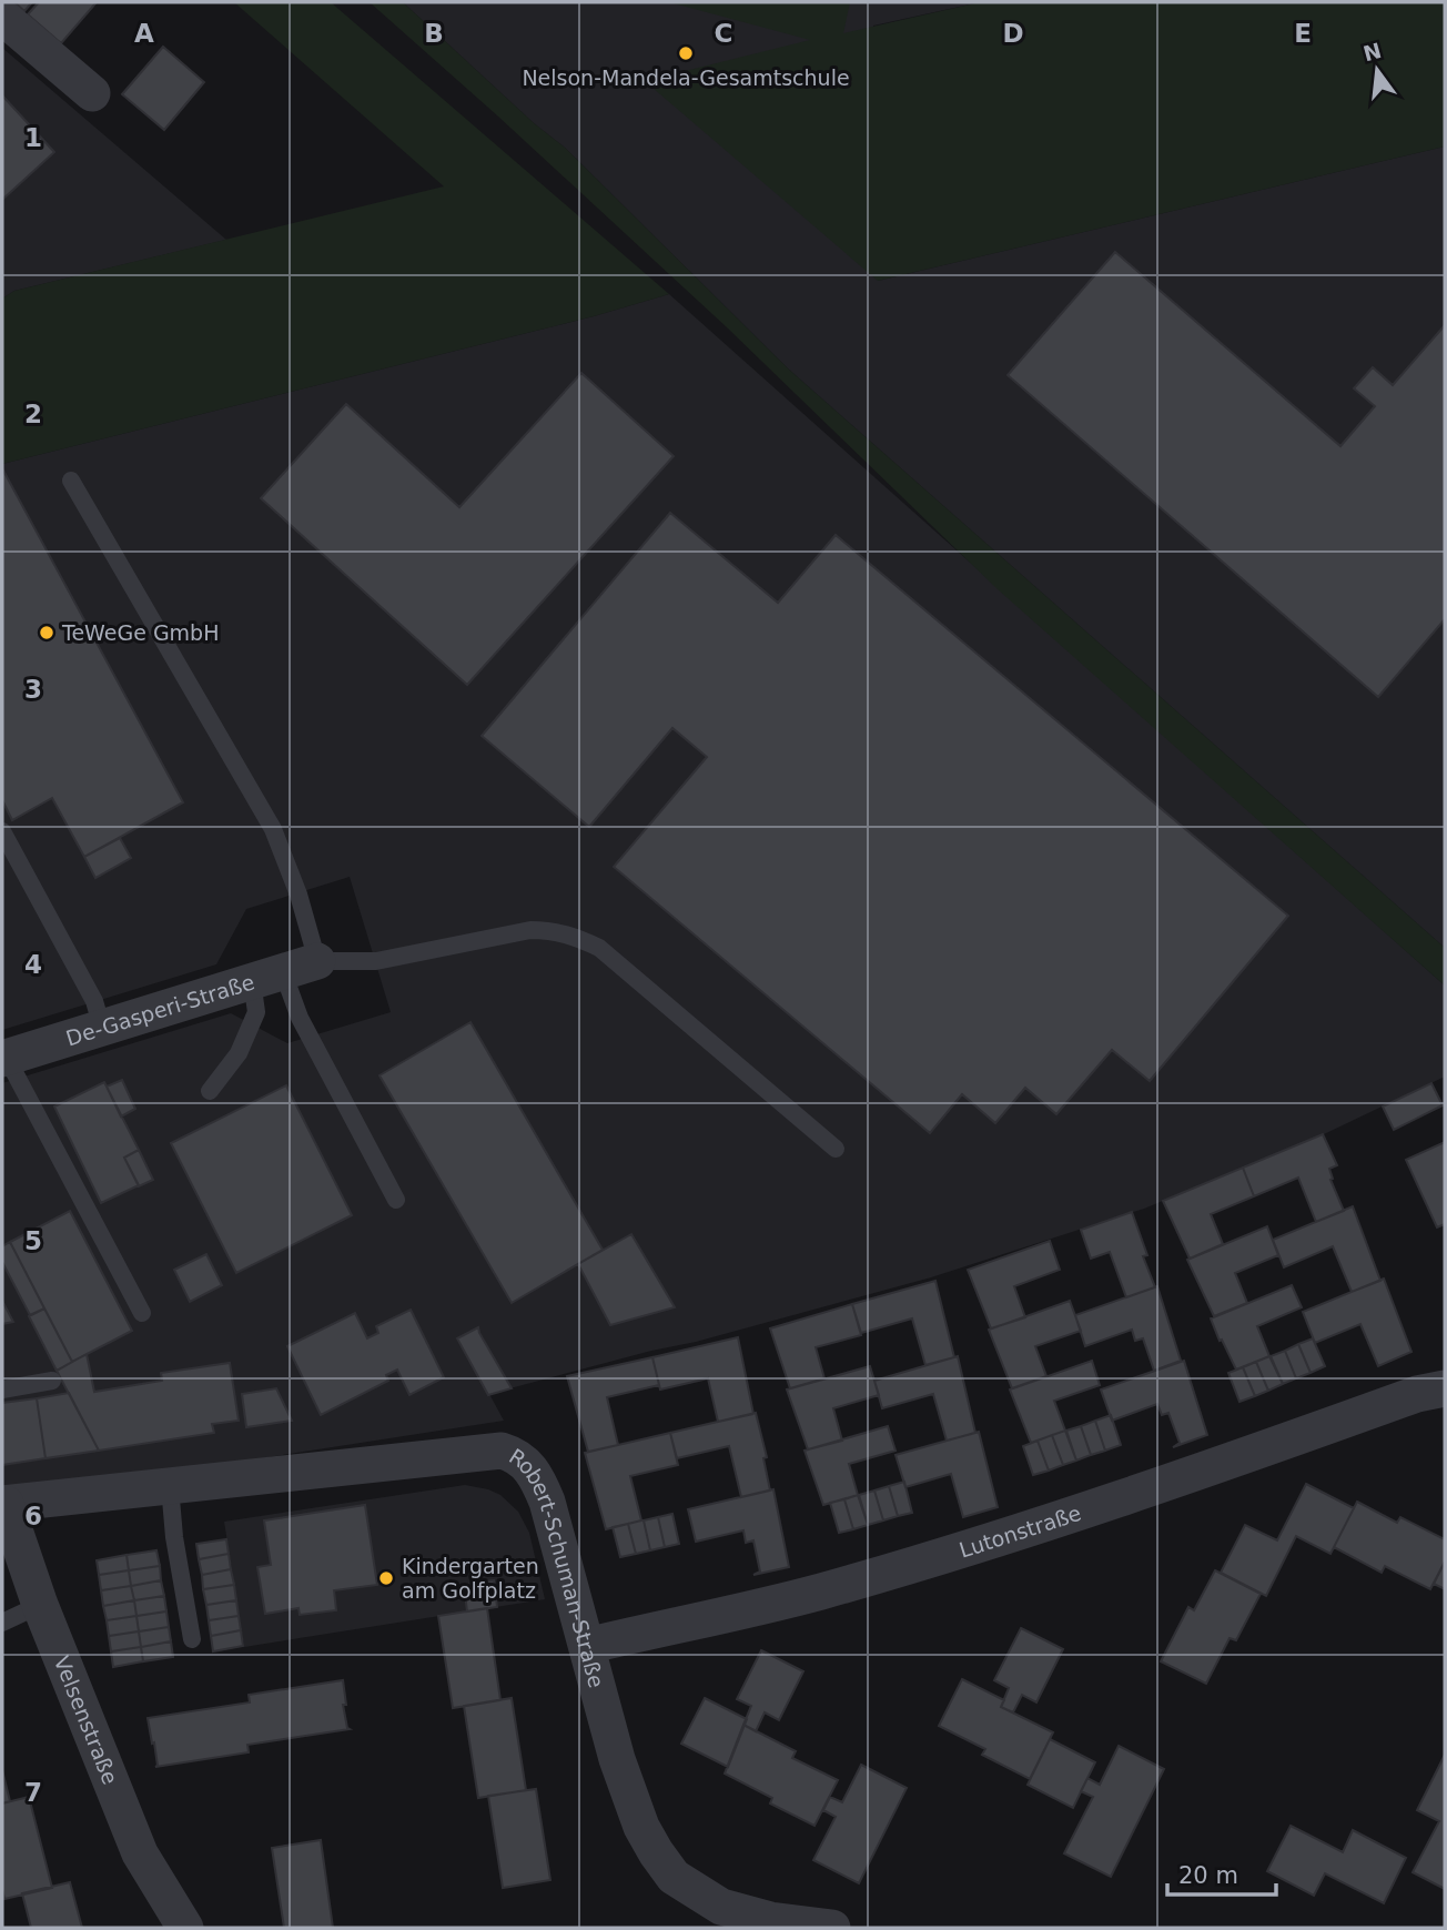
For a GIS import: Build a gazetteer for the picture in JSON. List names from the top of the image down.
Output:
{
  "streets": {
    "street": [
      "De-Gasperi-Straße",
      "Lutonstraße",
      "Robert-Schuman-Straße",
      "Velsenstraße"
    ]
  },
  "crossings": [
    ["Lutonstraße", "Robert-Schuman-Straße"],
    ["Robert-Schuman-Straße", "Velsenstraße"]
  ],
  "places": ["Nelson-Mandela-Gesamtschule", "TeWeGe GmbH", "Kindergarten am Golfplatz"],
  "scale_bar": "20 m",
  "north": "top",
  "grid": {
    "columns": [
      "A",
      "B",
      "C",
      "D",
      "E"
    ],
    "rows": [
      "1",
      "2",
      "3",
      "4",
      "5",
      "6",
      "7"
    ]
  }
}
